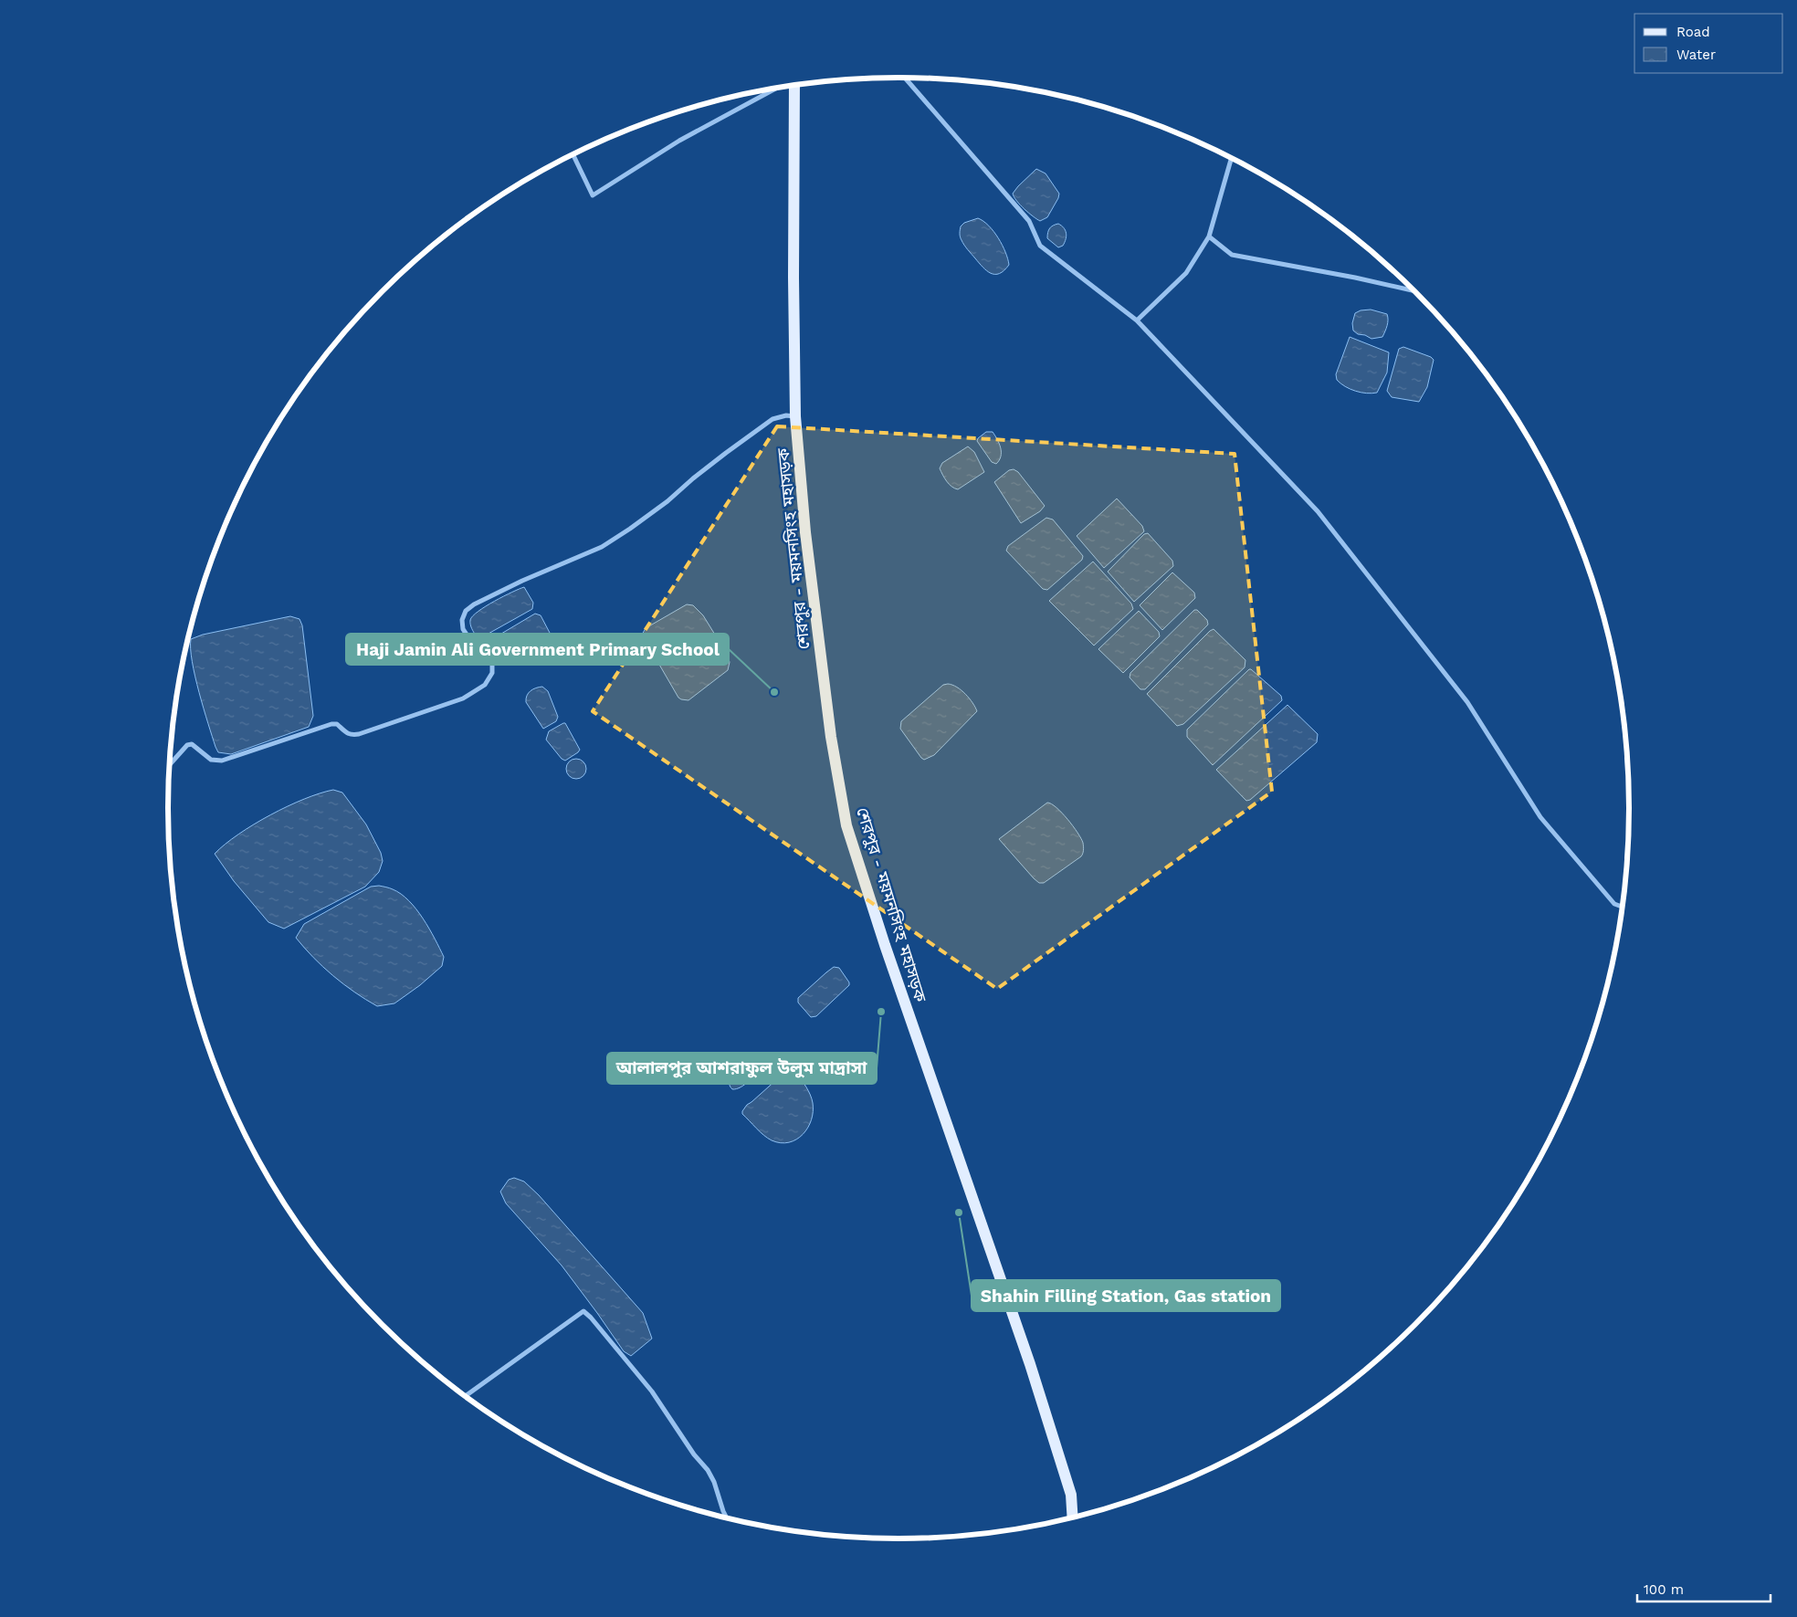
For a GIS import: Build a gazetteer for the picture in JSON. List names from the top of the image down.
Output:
{
  "streets": {
    "main road": ["শেরপুর - ময়মনসিংহ মহাসড়ক"]
  },
  "places": ["Haji Jamin Ali Government Primary School", "আলালপুর আশরাফুল উলুম মাদ্রাসা", "Shahin Filling Station, Gas station"],
  "legend": ["Road", "Water"],
  "scale_bar": "100 m"
}
